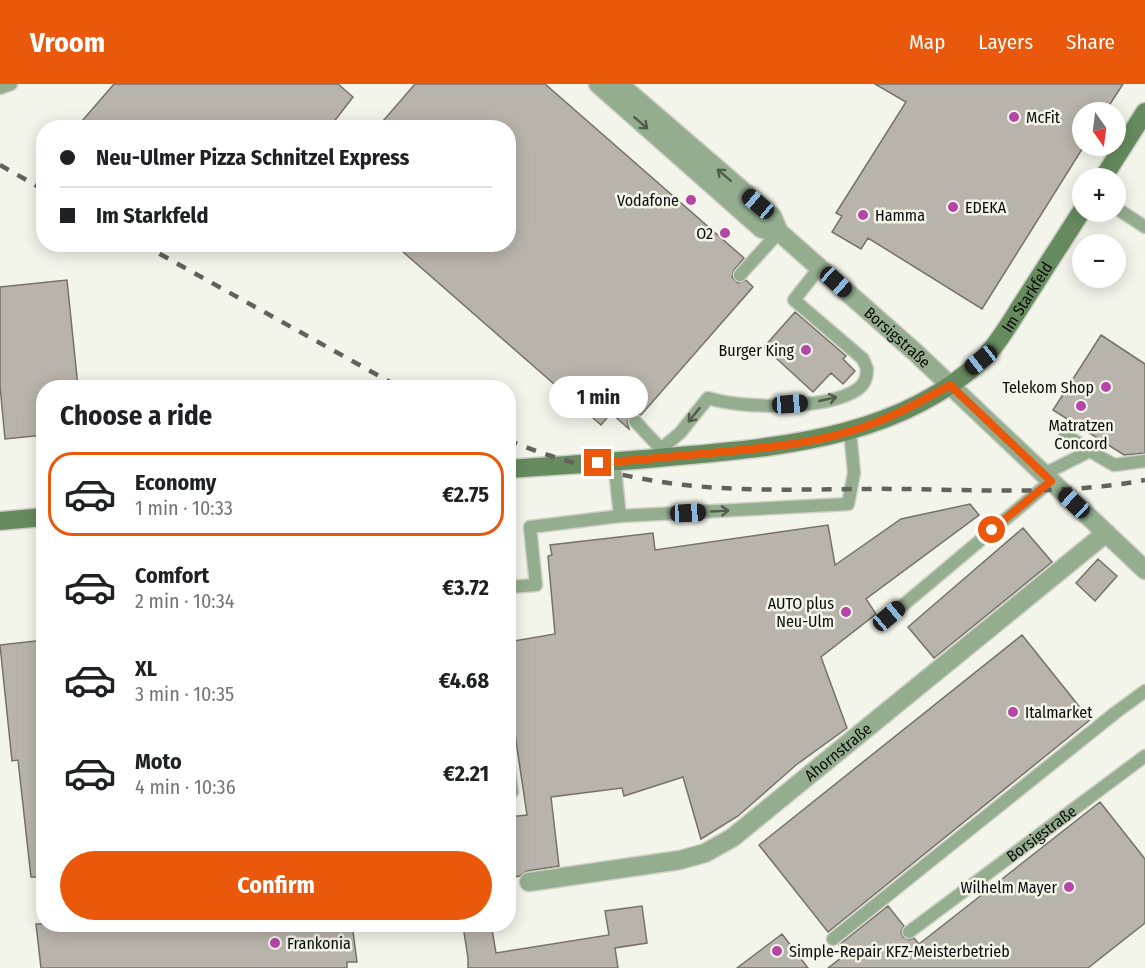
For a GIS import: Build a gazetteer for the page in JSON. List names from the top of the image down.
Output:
{
  "streets": {
    "main road": ["Im Starkfeld"],
    "street": ["Borsigstraße", "Ahornstraße"]
  },
  "crossings": [
    ["Im Starkfeld", "Borsigstraße"],
    ["Borsigstraße", "Ahornstraße"]
  ],
  "places": [
    "McFit",
    "Vodafone",
    "EDEKA",
    "Hamma",
    "O2",
    "Burger King",
    "Telekom Shop",
    "Matratzen Concord",
    "AUTO plus Neu-Ulm",
    "Italmarket",
    "Wilhelm Mayer",
    "Frankonia",
    "Simple-Repair KFZ-Meisterbetrieb"
  ],
  "north": "bottom",
  "page": {
    "header": "Vroom",
    "nav": ["Map", "Layers", "Share"],
    "map_buttons": ["+", "−"],
    "banner": ["Neu-Ulmer Pizza Schnitzel Express", "Im Starkfeld"],
    "bubble": "1 min",
    "heading": "Choose a ride",
    "list": [
      {
        "name": "Economy",
        "note": "1 min · 10:33",
        "value": "€2.75"
      },
      {
        "name": "Comfort",
        "note": "2 min · 10:34",
        "value": "€3.72"
      },
      {
        "name": "XL",
        "note": "3 min · 10:35",
        "value": "€4.68"
      },
      {
        "name": "Moto",
        "note": "4 min · 10:36",
        "value": "€2.21"
      }
    ],
    "buttons": "Confirm"
  }
}
